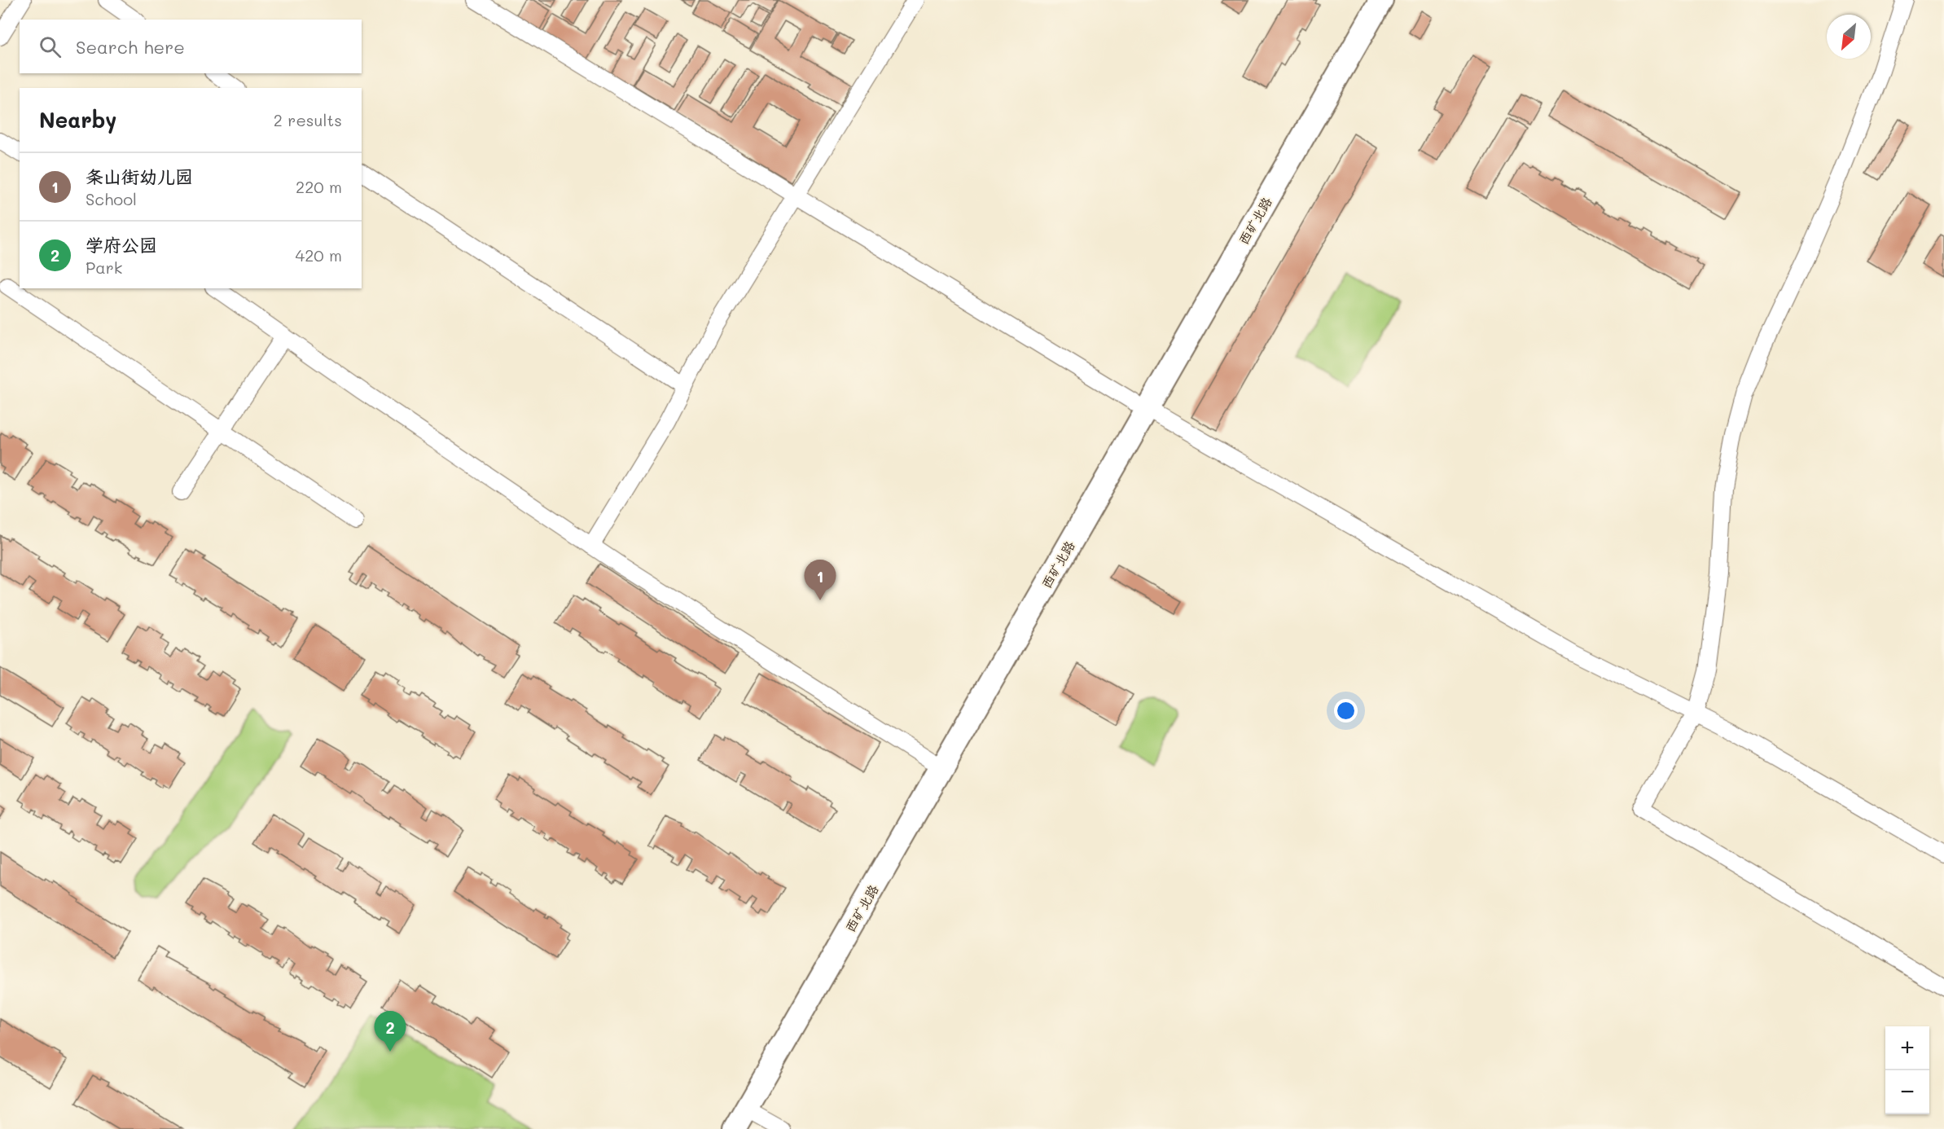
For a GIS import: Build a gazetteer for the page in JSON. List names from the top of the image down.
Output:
{
  "streets": {
    "main road": ["西矿北路"]
  },
  "north": "bottom left",
  "page": {
    "search": "Search here",
    "heading": ["Nearby", "2 results"],
    "list": [
      {
        "mark": "1",
        "name": "条山街幼儿园",
        "note": "School",
        "value": "220 m"
      },
      {
        "mark": "2",
        "name": "学府公园",
        "note": "Park",
        "value": "420 m"
      }
    ],
    "pins": ["1", "2"],
    "map_buttons": ["+", "−"]
  }
}
